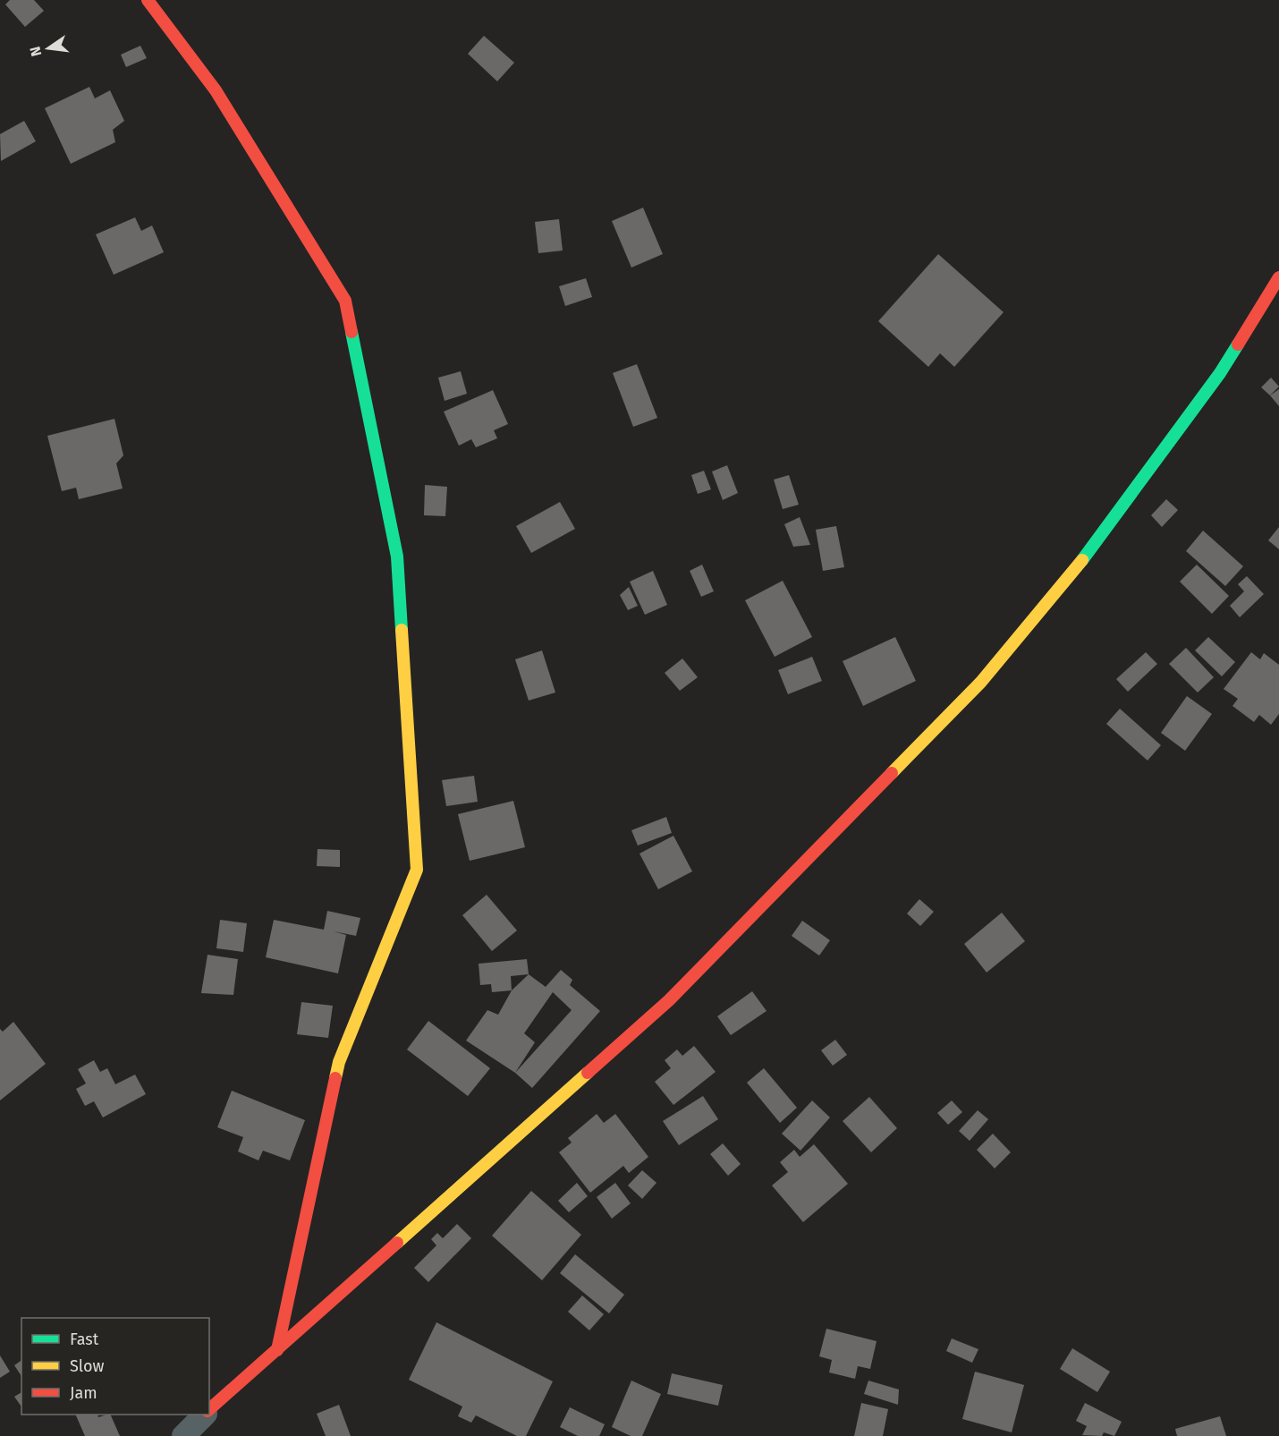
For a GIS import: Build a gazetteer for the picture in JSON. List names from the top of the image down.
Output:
{
  "legend": ["Fast", "Slow", "Jam"],
  "north": "left"
}
